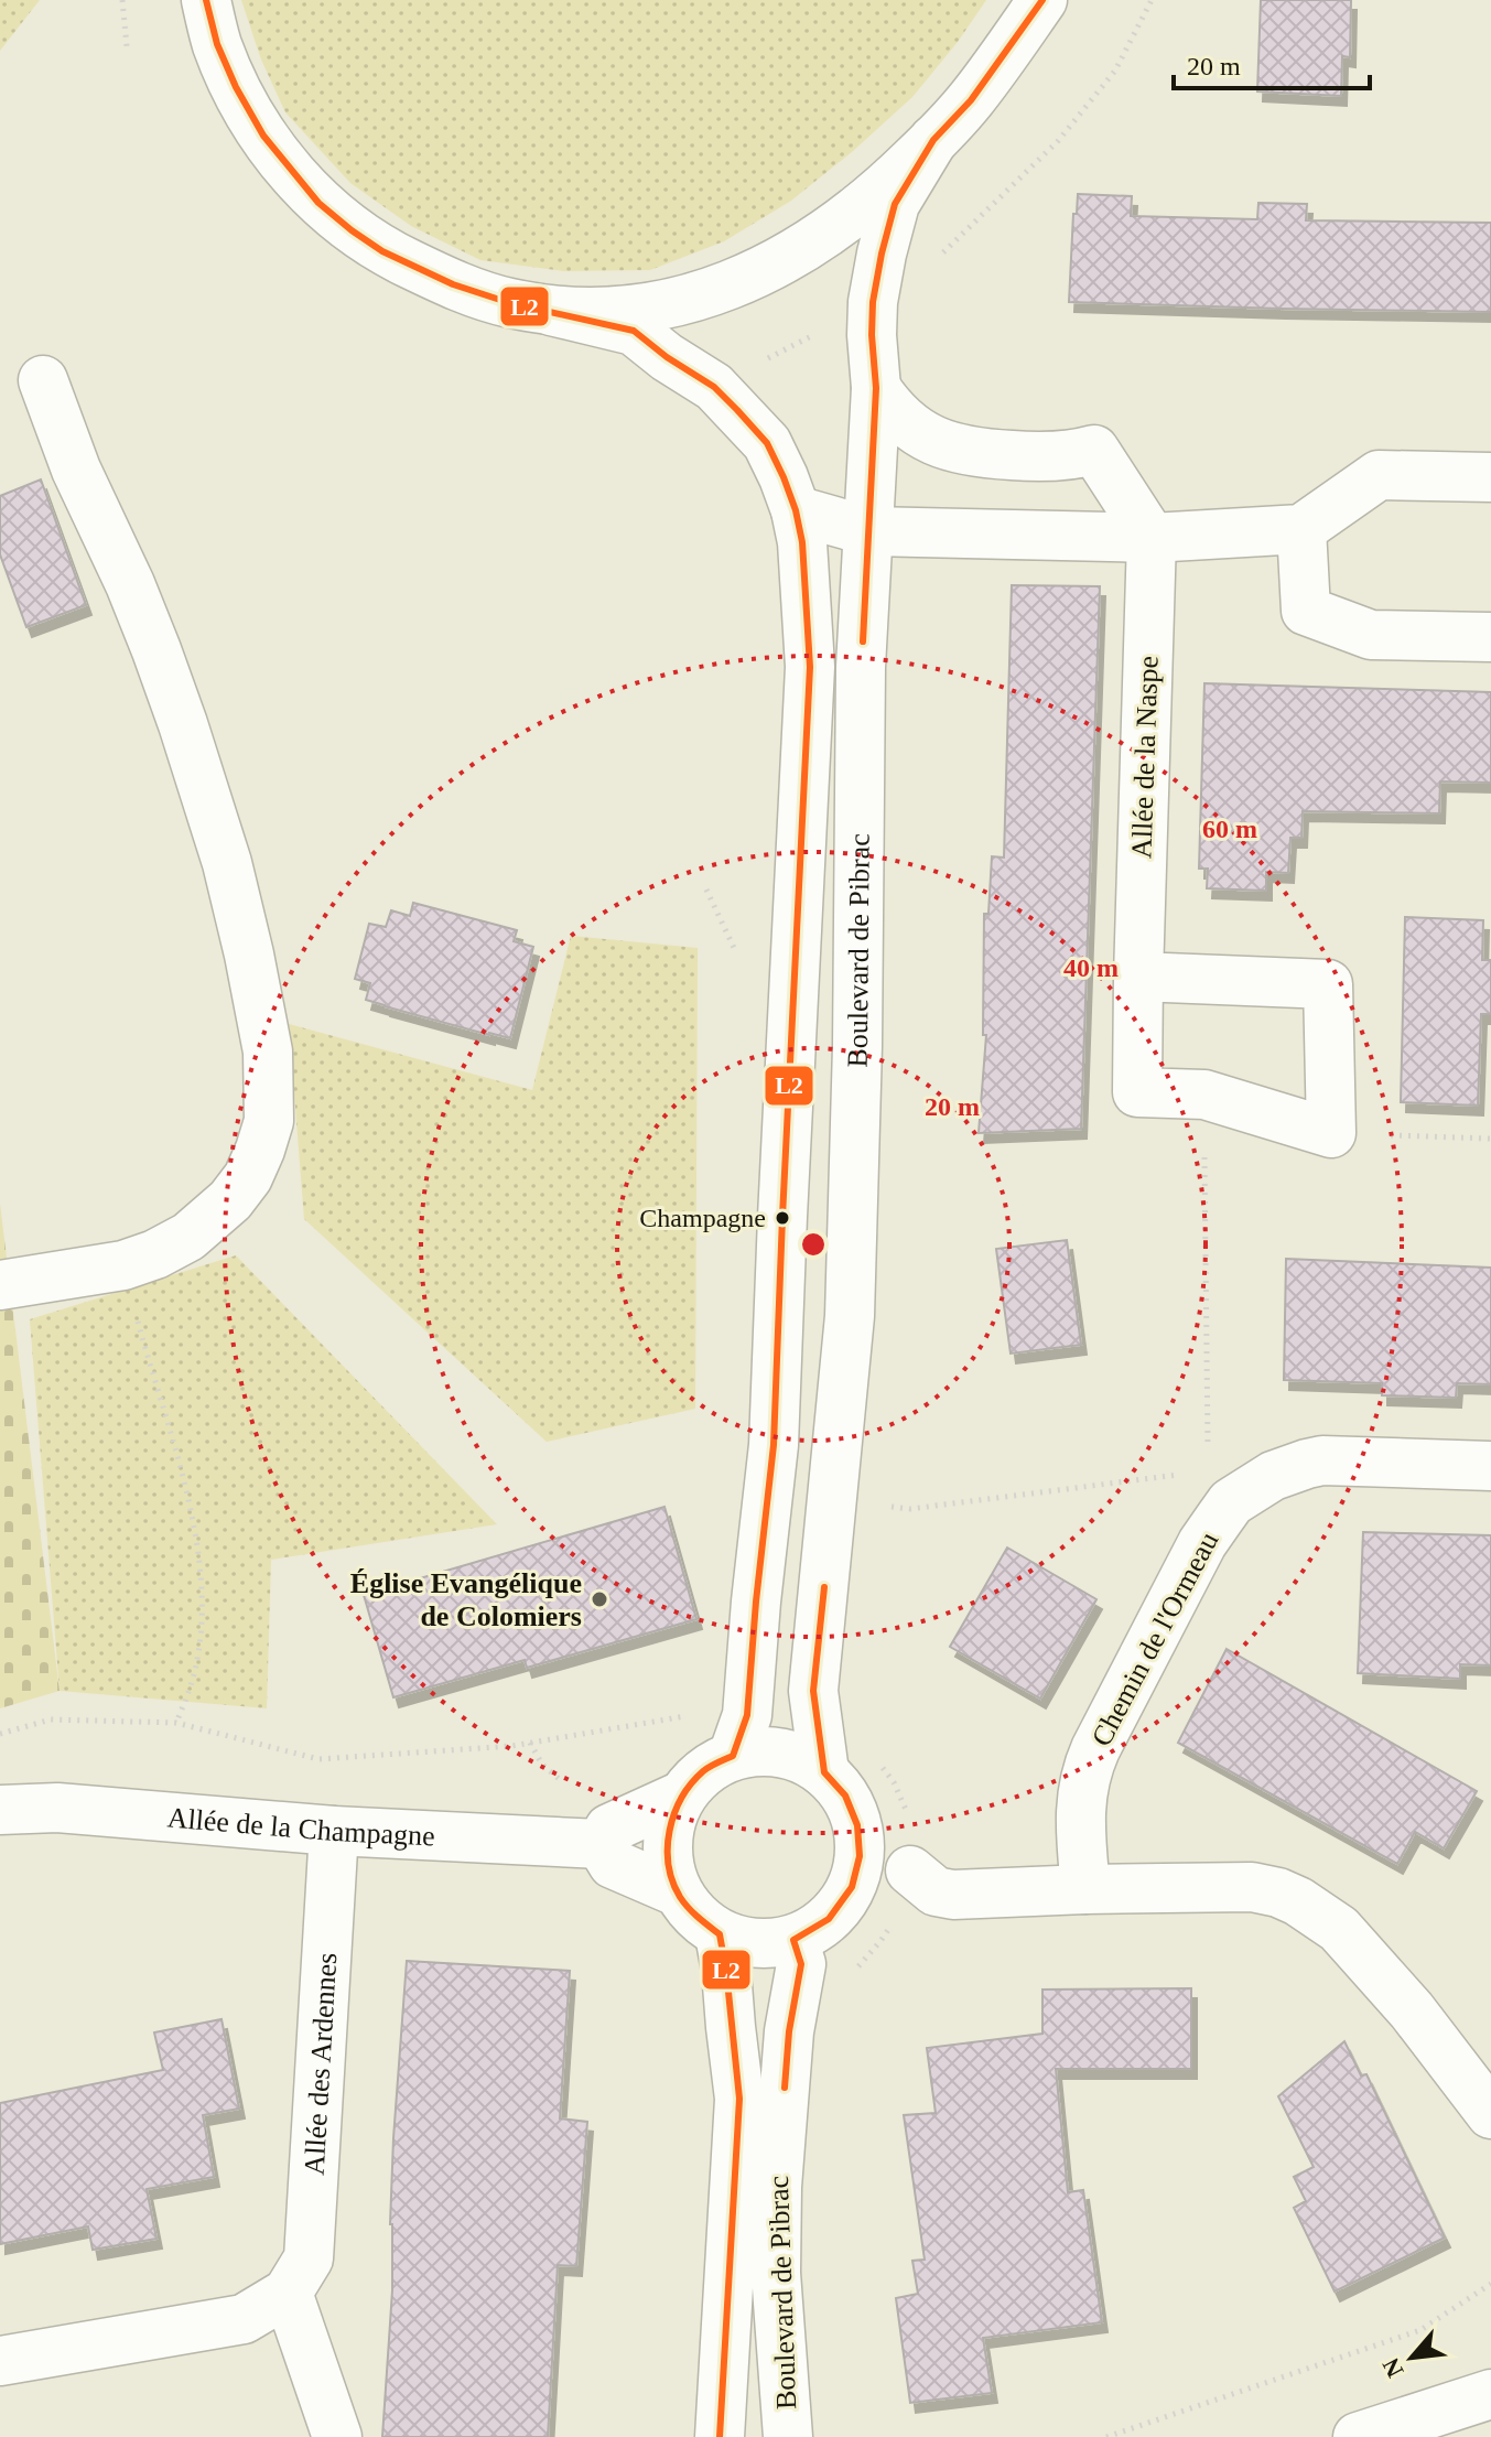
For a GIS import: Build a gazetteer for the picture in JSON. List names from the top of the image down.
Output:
{
  "streets": {
    "street": [
      "Allée de la Naspe",
      "Boulevard de Pibrac",
      "Chemin de l'Ormeau",
      "Allée de la Champagne",
      "Allée des Ardennes"
    ]
  },
  "crossings": [
    ["Allée de la Champagne", "Allée des Ardennes"]
  ],
  "places": ["Champagne", "Église Evangélique de Colomiers"],
  "lines": ["transit line L2"],
  "scale_bar": "20 m",
  "north": "bottom left",
  "rings": ["60 m", "40 m", "20 m"]
}
